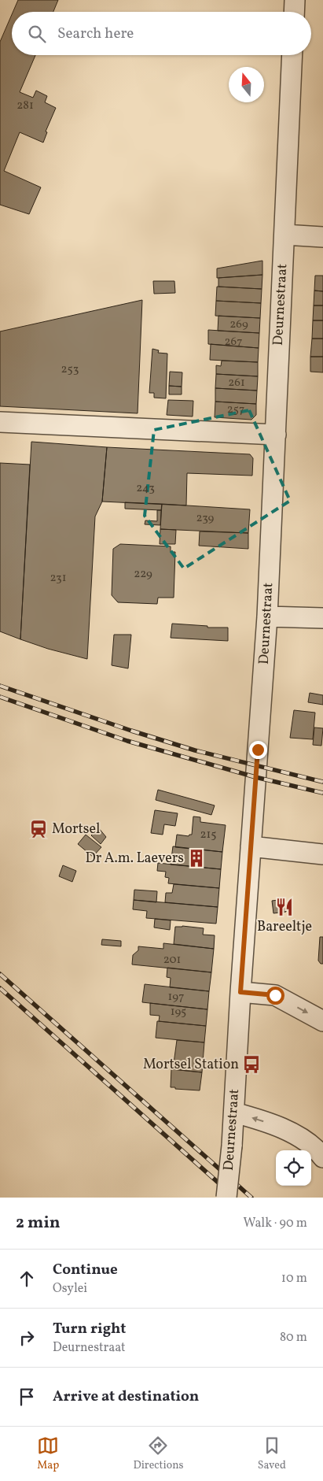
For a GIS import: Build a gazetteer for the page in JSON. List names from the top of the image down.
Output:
{
  "streets": {
    "street": ["Deurnestraat"]
  },
  "places": {
    "station": ["Mortsel"],
    "building": ["Dr A.m. Laevers"],
    "restaurant": ["Bareeltje"],
    "bus stop": ["Mortsel Station"]
  },
  "house_numbers": [
    "281",
    "269",
    "267",
    "253",
    "261",
    "257",
    "243",
    "239",
    "229",
    "231",
    "215",
    "201",
    "197",
    "195"
  ],
  "north": "top",
  "page": {
    "search": "Search here",
    "heading": ["2 min", "Walk · 90 m"],
    "list": [
      ["Continue", "Osylei", "10 m"],
      ["Turn right", "Deurnestraat", "80 m"],
      "Arrive at destination"
    ],
    "nav": ["Map", "Directions", "Saved"]
  }
}
